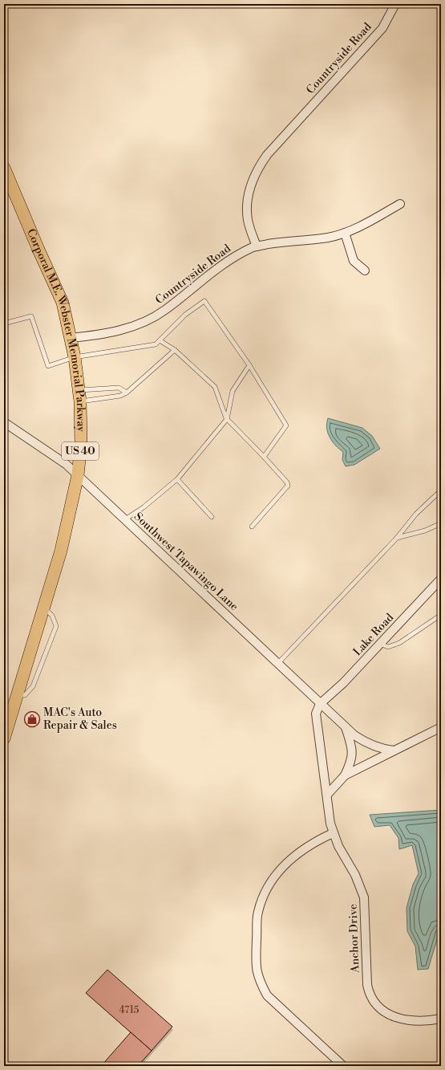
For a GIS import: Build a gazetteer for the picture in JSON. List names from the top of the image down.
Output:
{
  "streets": {
    "main road": ["Corporal M.E. Webster Memorial Parkway", "US 40"],
    "street": [
      "Countryside Road",
      "Southwest Tapawingo Lane",
      "Lake Road",
      "Anchor Drive"
    ]
  },
  "crossings": [
    ["Countryside Road", "Corporal M.E. Webster Memorial Parkway"],
    ["Corporal M.E. Webster Memorial Parkway", "Southwest Tapawingo Lane"],
    ["Southwest Tapawingo Lane", "Lake Road"],
    ["Southwest Tapawingo Lane", "Anchor Drive"],
    ["Lake Road", "Anchor Drive"]
  ],
  "places": {
    "shop": ["MAC's Auto Repair & Sales"]
  },
  "house_numbers": ["4715"]
}
